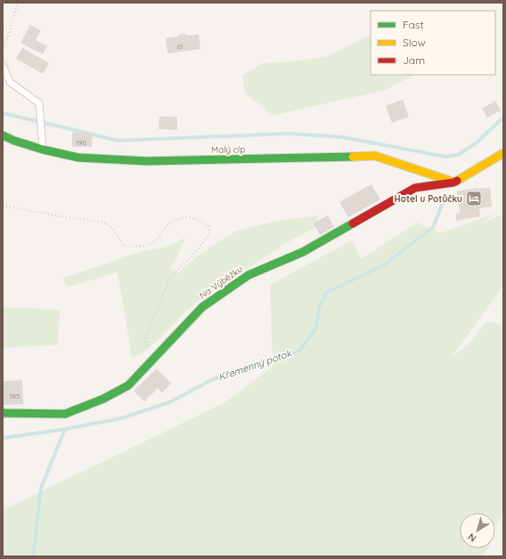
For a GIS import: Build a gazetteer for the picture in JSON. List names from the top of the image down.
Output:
{
  "streets": {
    "street": ["Malý cíp", "Na Výběžku"]
  },
  "crossings": [
    ["Malý cíp", "Na Výběžku"]
  ],
  "water": ["Křemenný potok"],
  "places": {
    "hotel": ["Hotel u Potůčku"]
  },
  "house_numbers": ["61", "196", "783"],
  "legend": ["Fast", "Slow", "Jam"],
  "north": "bottom left"
}
